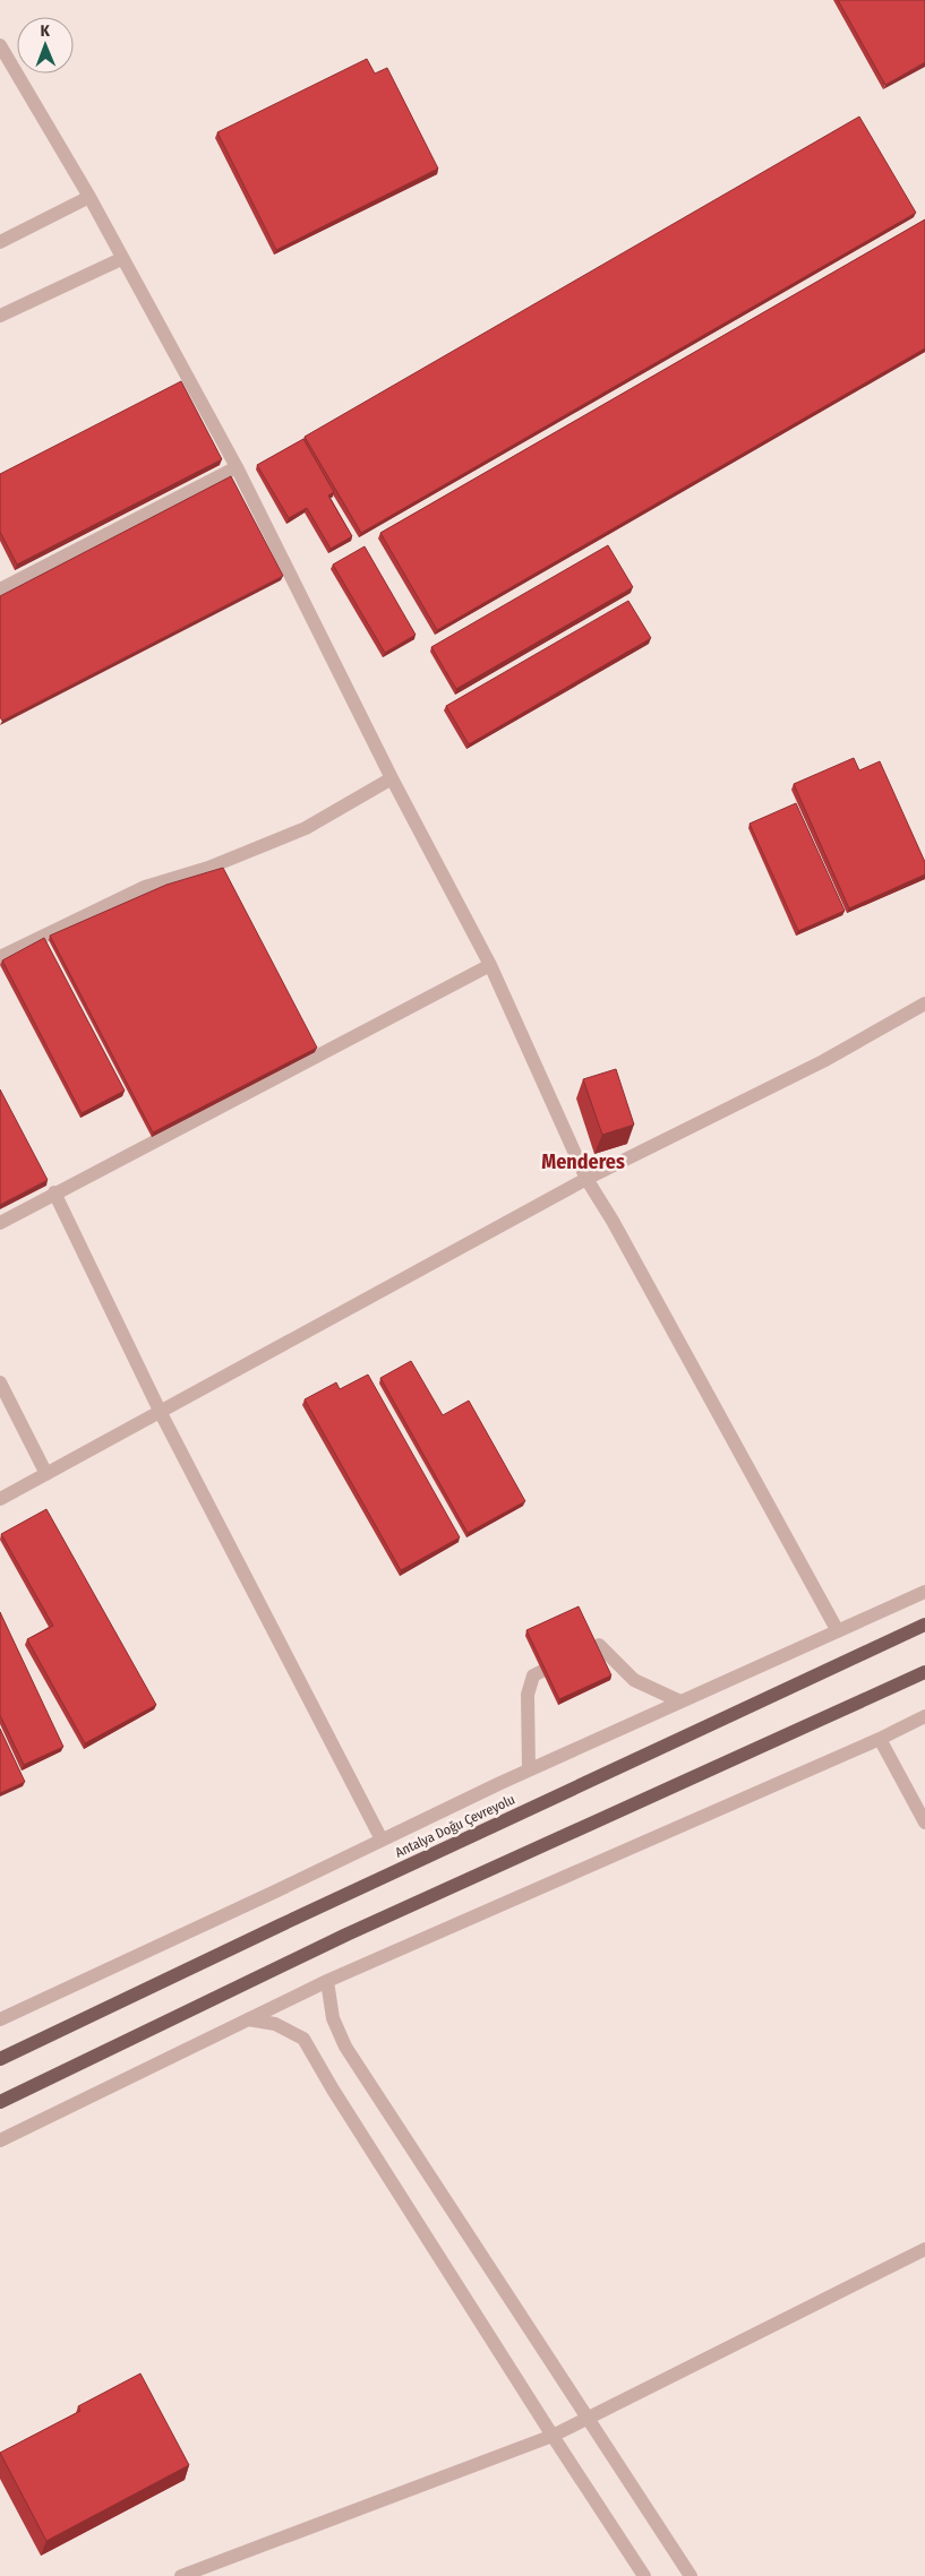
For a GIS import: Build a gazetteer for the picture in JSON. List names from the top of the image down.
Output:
{
  "streets": {
    "main road": ["Antalya Doğu Çevreyolu"]
  },
  "districts": ["Menderes"],
  "north": "top"
}
